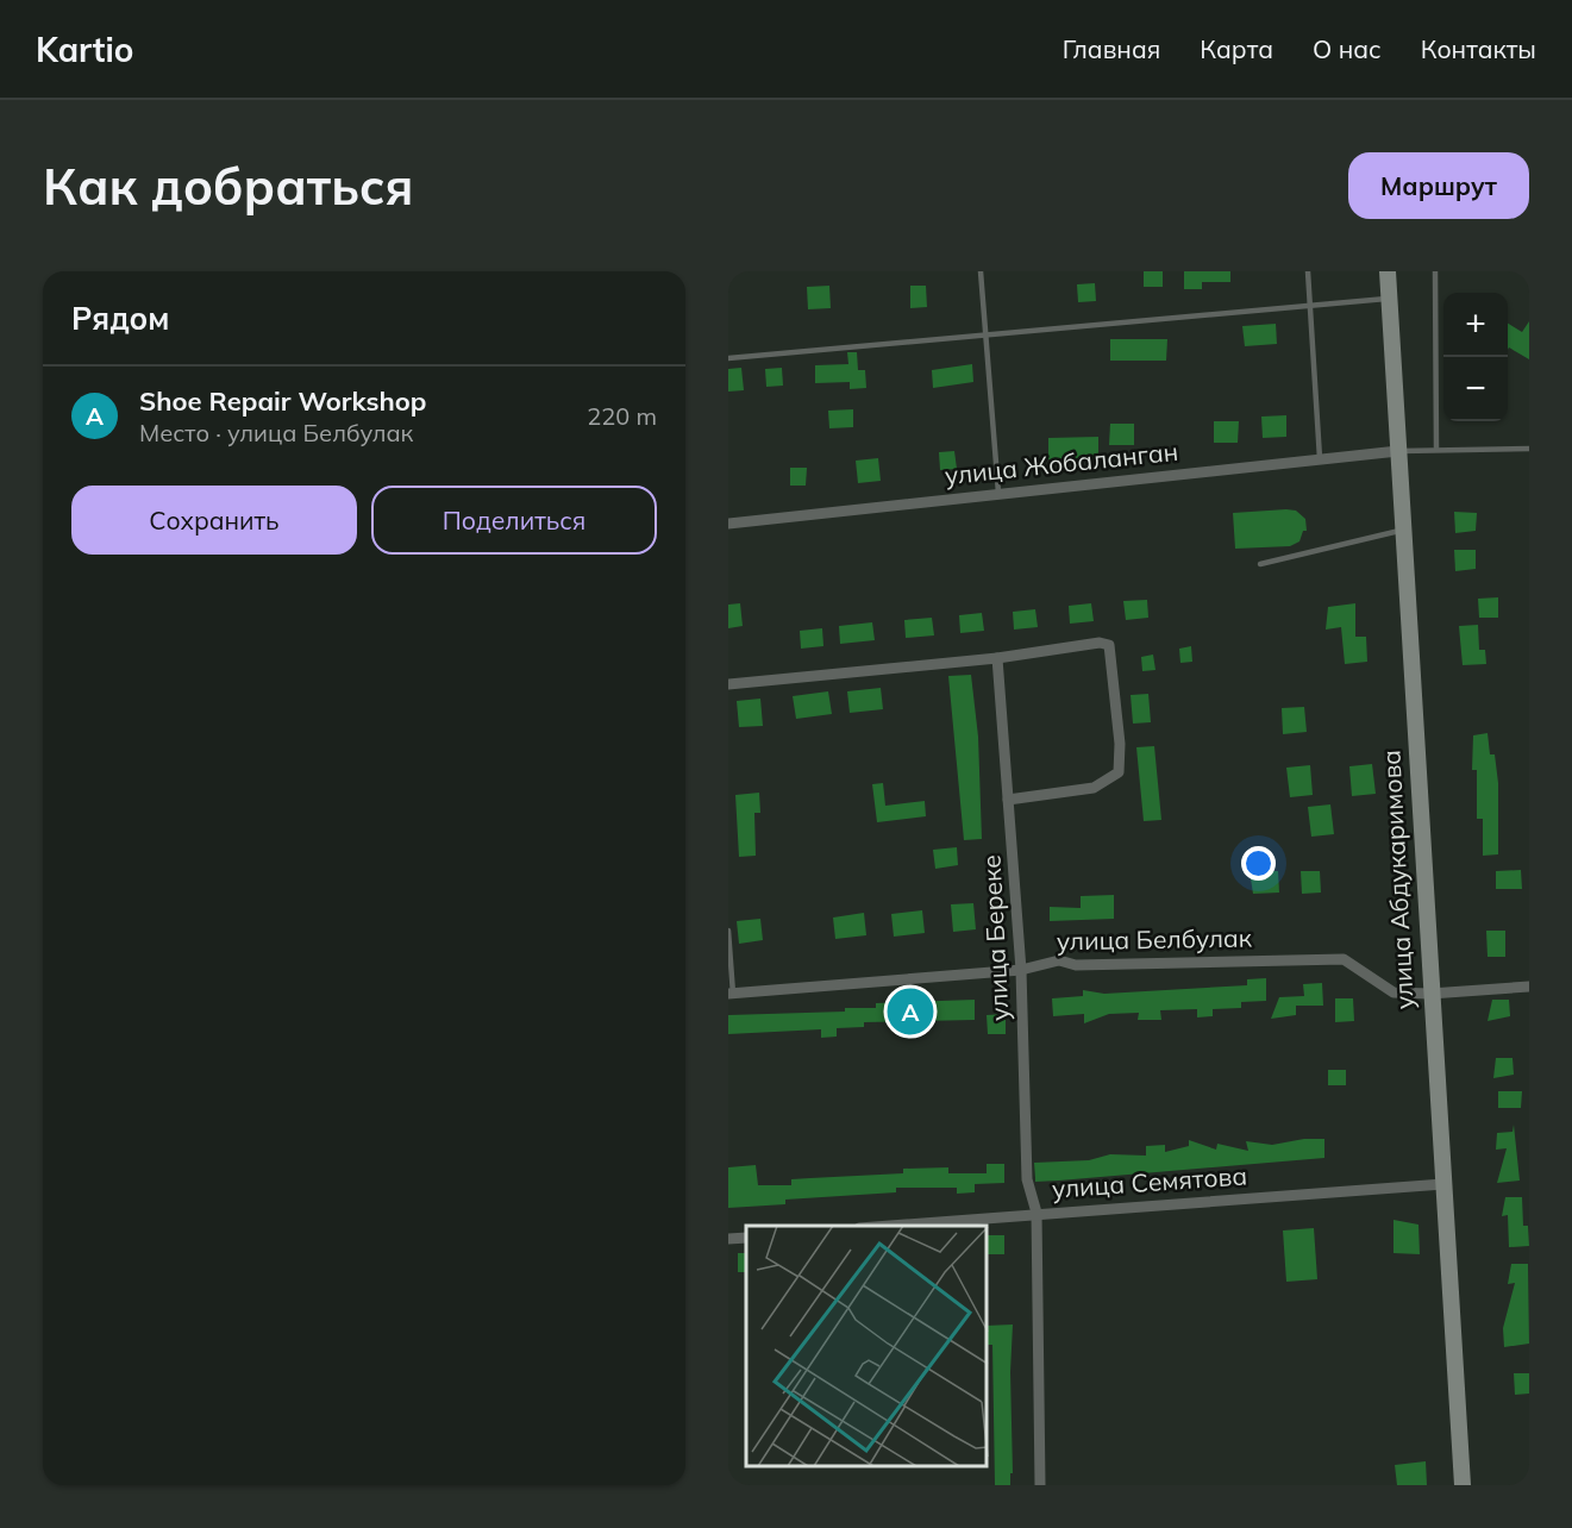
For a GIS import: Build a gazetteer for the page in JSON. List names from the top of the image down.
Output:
{
  "streets": {
    "main road": ["улица Абдукаримова"],
    "street": [
      "улица Жобаланган",
      "улица Береке",
      "улица Белбулак",
      "улица Семятова"
    ]
  },
  "crossings": [
    ["улица Жобаланган", "улица Абдукаримова"],
    ["улица Абдукаримова", "улица Белбулак"],
    ["улица Абдукаримова", "улица Семятова"],
    ["улица Береке", "улица Белбулак"],
    ["улица Береке", "улица Семятова"]
  ],
  "page": {
    "header": "Kartio",
    "nav": [
      "Главная",
      "Карта",
      "О нас",
      "Контакты"
    ],
    "buttons": [
      "Маршрут",
      ["Сохранить", "Поделиться"]
    ],
    "title": "Как добраться",
    "heading": "Рядом",
    "map_buttons": ["+", "−"],
    "list": [
      {
        "mark": "A",
        "name": "Shoe Repair Workshop",
        "note": "Место · улица Белбулак",
        "value": "220 m"
      }
    ],
    "pins": "A"
  }
}
